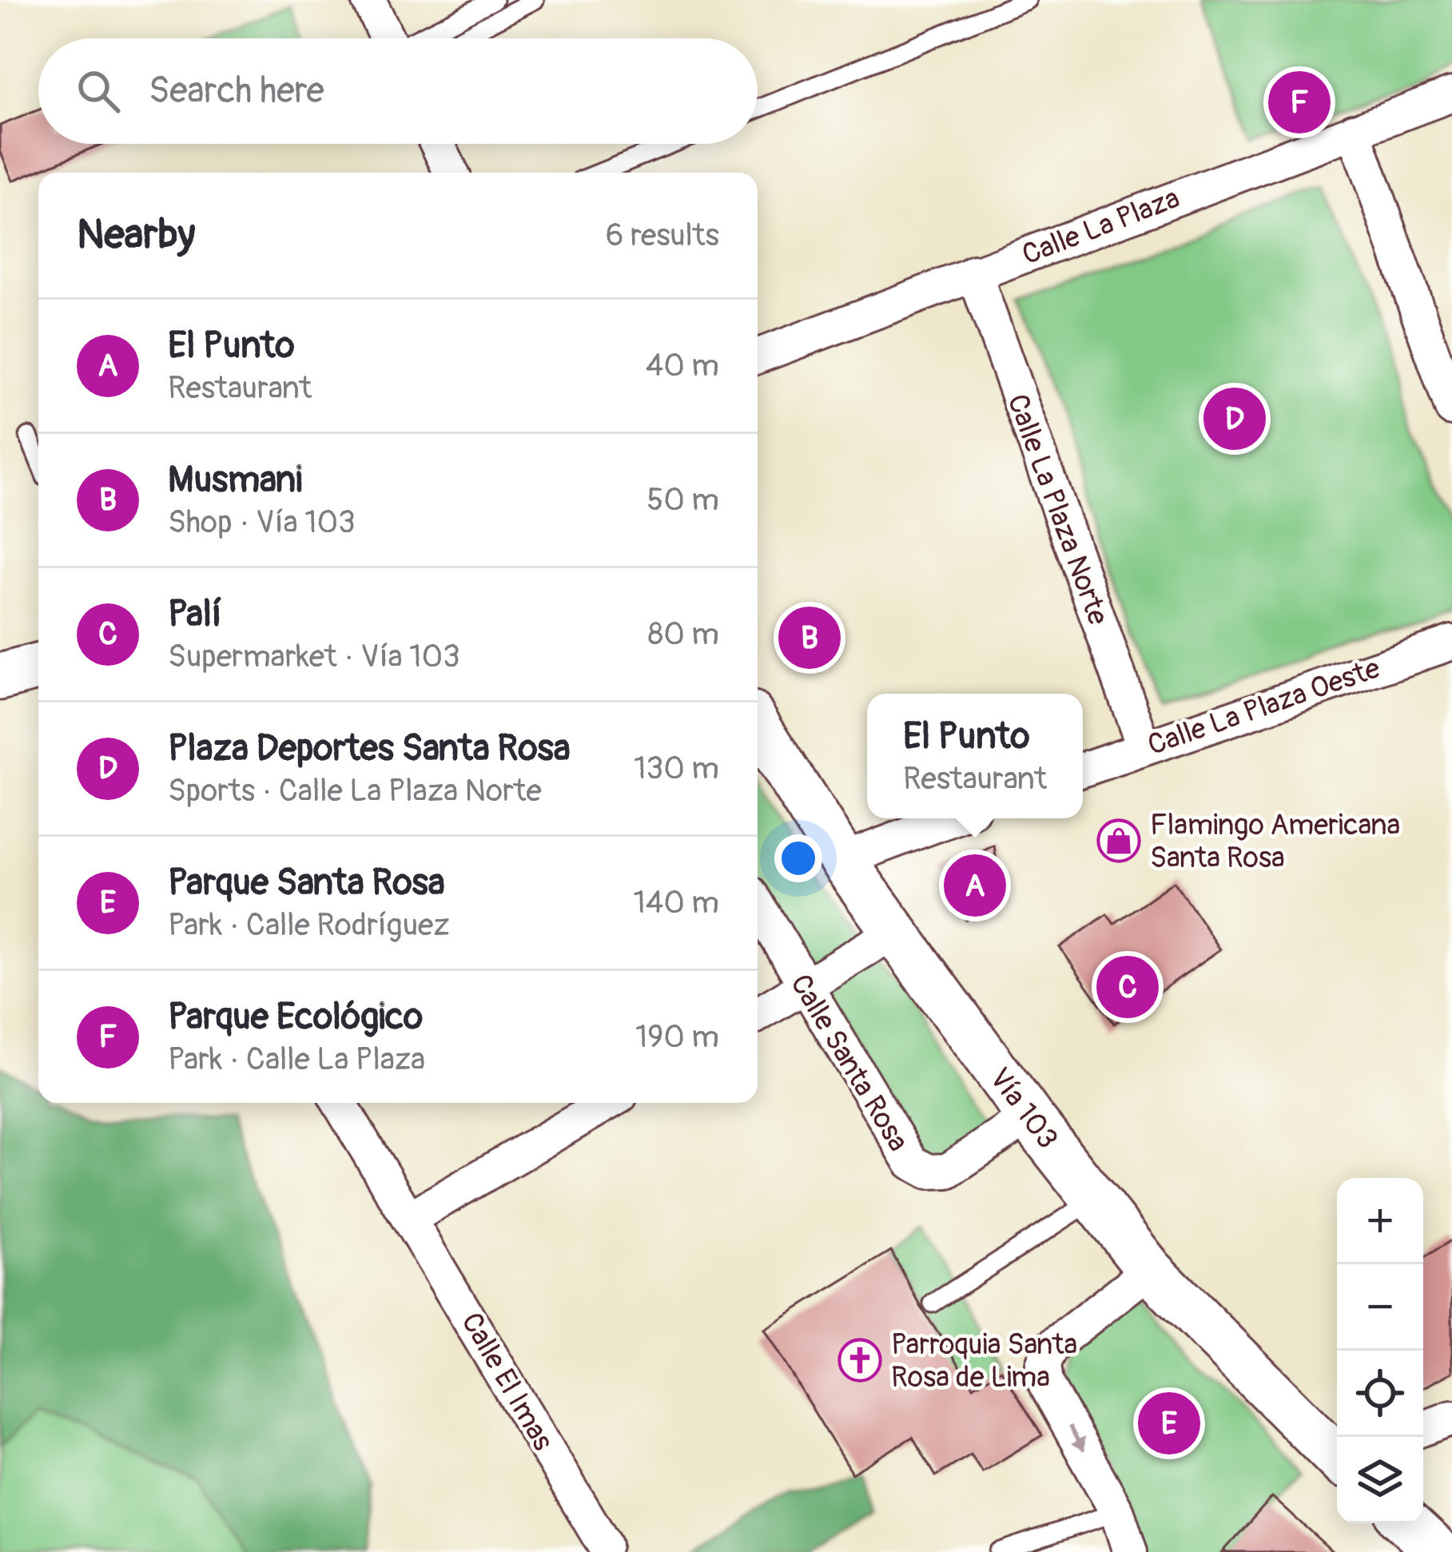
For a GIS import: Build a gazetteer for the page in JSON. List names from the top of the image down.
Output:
{
  "streets": {
    "main road": ["Vía 103"],
    "street": [
      "Calle La Plaza",
      "Calle La Plaza Norte",
      "Calle La Plaza Oeste",
      "Calle Santa Rosa",
      "Calle El Imas"
    ]
  },
  "crossings": [
    ["Calle La Plaza", "Calle La Plaza Norte"],
    ["Calle La Plaza Norte", "Calle La Plaza Oeste"],
    ["Calle Santa Rosa", "Vía 103"]
  ],
  "places": {
    "shop": ["Flamingo Americana Santa Rosa"],
    "church": ["Parroquia Santa Rosa de Lima"]
  },
  "page": {
    "search": "Search here",
    "pins": [
      "F",
      "D",
      "B",
      "A",
      "C",
      "E"
    ],
    "heading": ["Nearby", "6 results"],
    "list": [
      {
        "mark": "A",
        "name": "El Punto",
        "note": "Restaurant",
        "value": "40 m"
      },
      {
        "mark": "B",
        "name": "Musmani",
        "note": "Shop · Vía 103",
        "value": "50 m"
      },
      {
        "mark": "C",
        "name": "Palí",
        "note": "Supermarket · Vía 103",
        "value": "80 m"
      },
      {
        "mark": "D",
        "name": "Plaza Deportes Santa Rosa",
        "note": "Sports · Calle La Plaza Norte",
        "value": "130 m"
      },
      {
        "mark": "E",
        "name": "Parque Santa Rosa",
        "note": "Park · Calle Rodríguez",
        "value": "140 m"
      },
      {
        "mark": "F",
        "name": "Parque Ecológico",
        "note": "Park · Calle La Plaza",
        "value": "190 m"
      }
    ],
    "popup": ["El Punto", "Restaurant"],
    "map_buttons": ["+", "−"]
  }
}
